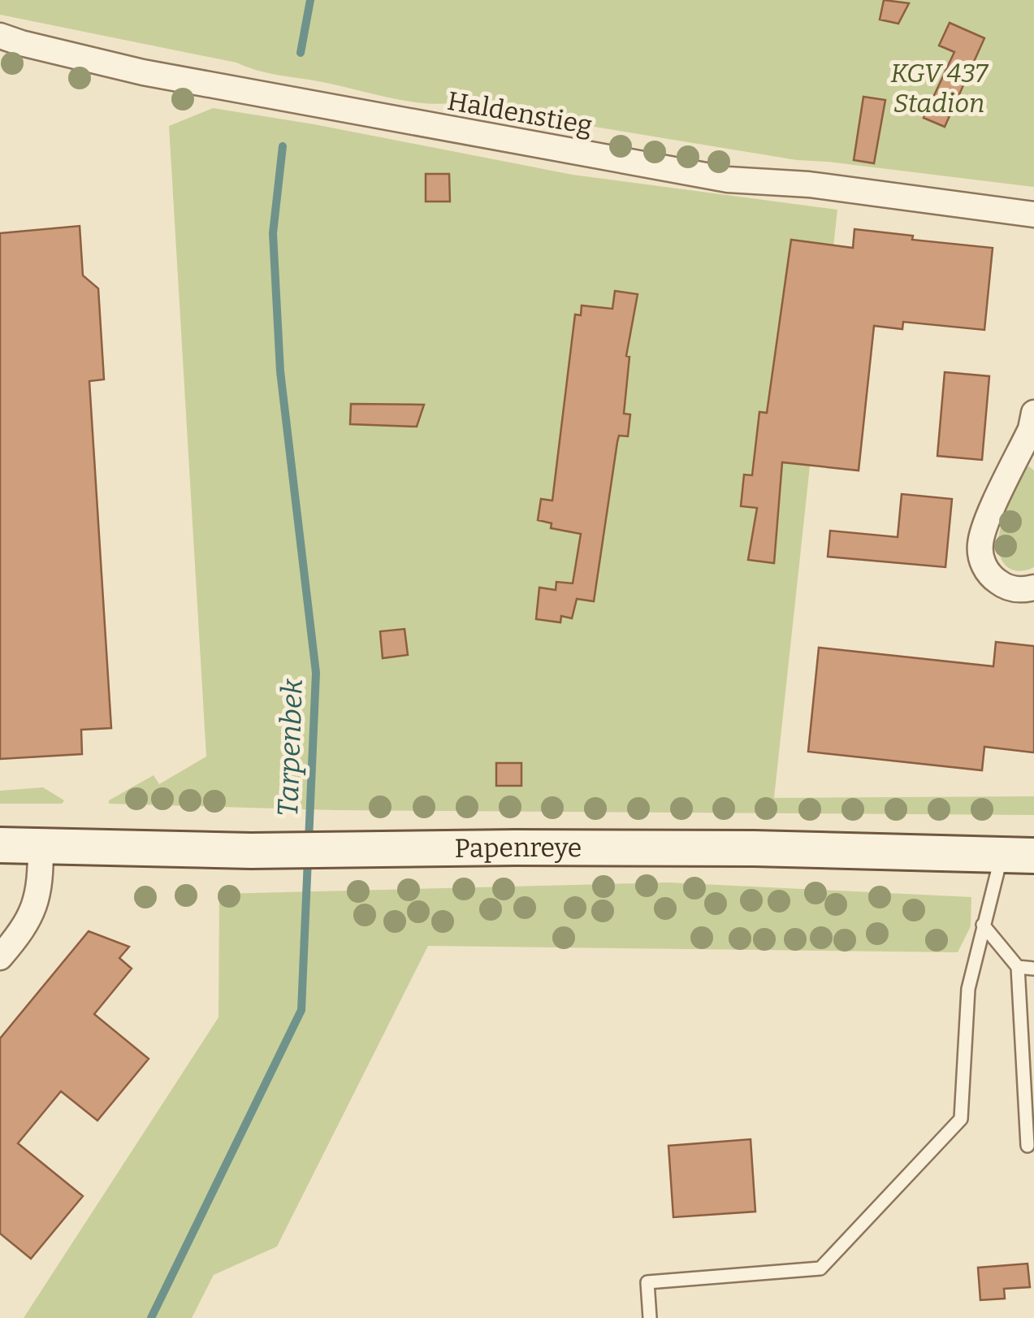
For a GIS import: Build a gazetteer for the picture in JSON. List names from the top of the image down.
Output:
{
  "streets": {
    "main road": ["Papenreye"],
    "street": ["Haldenstieg"]
  },
  "water": ["Tarpenbek"],
  "parks": ["KGV 437 Stadion"]
}
